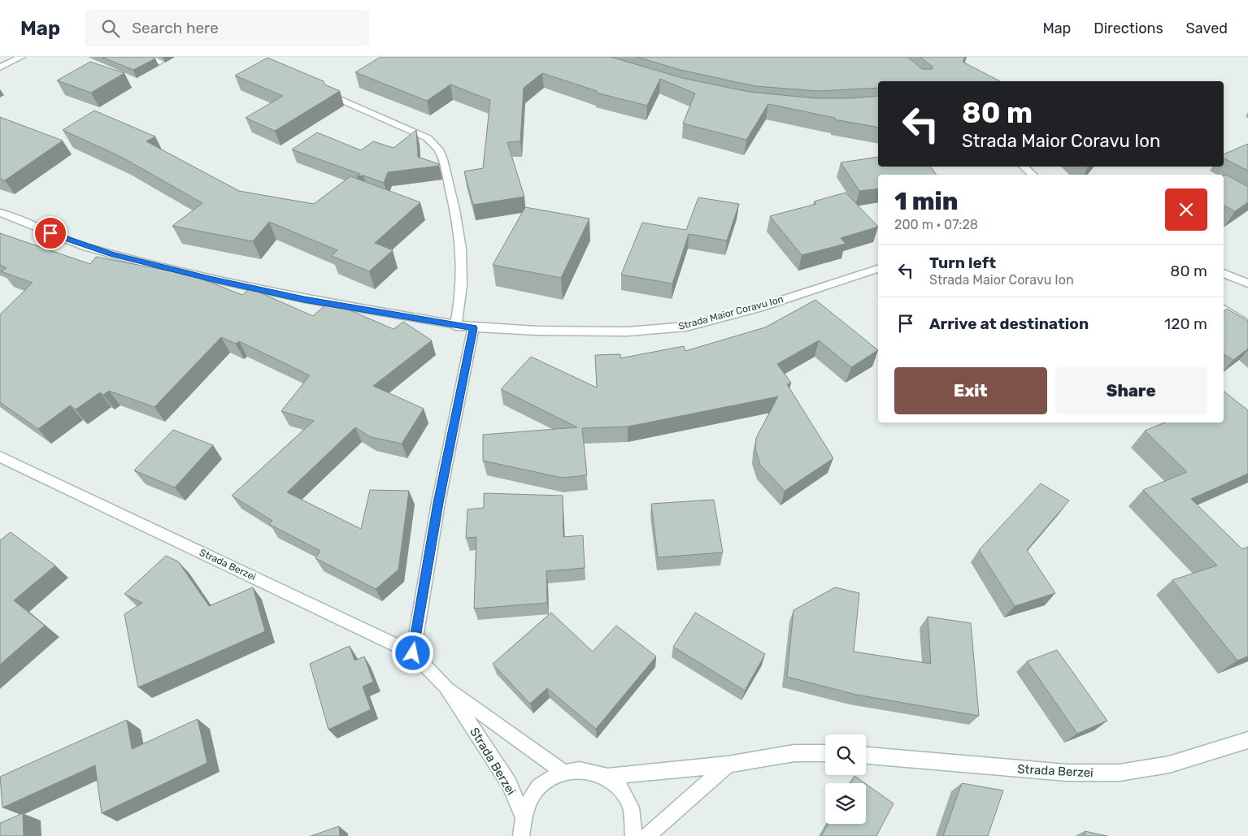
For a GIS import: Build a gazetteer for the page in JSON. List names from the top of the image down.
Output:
{
  "streets": {
    "street": ["Strada Maior Coravu Ion", "Strada Berzei"]
  },
  "page": {
    "header": "Map",
    "search": "Search here",
    "nav": ["Map", "Directions", "Saved"],
    "turn": ["80 m", "Strada Maior Coravu Ion"],
    "heading": ["1 min", "200 m · 07:28"],
    "list": [
      {
        "name": "Turn left",
        "note": "Strada Maior Coravu Ion",
        "value": "80 m"
      },
      {
        "name": "Arrive at destination",
        "value": "120 m"
      }
    ],
    "buttons": ["Exit", "Share"]
  }
}
